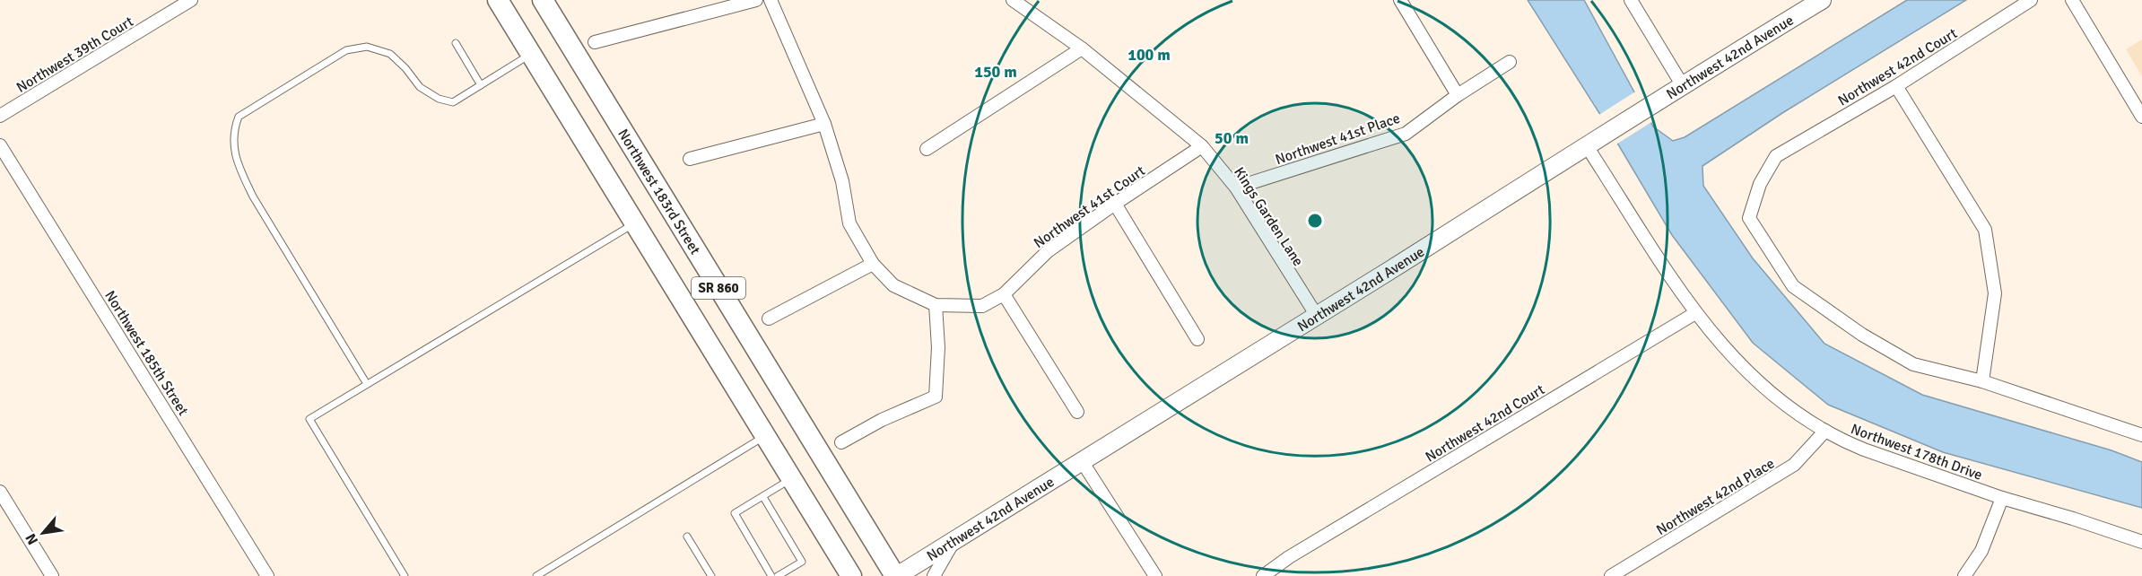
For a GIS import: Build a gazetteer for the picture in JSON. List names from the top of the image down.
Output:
{
  "streets": {
    "main road": ["Northwest 183rd Street", "SR 860"],
    "street": [
      "Northwest 39th Court",
      "Northwest 42nd Avenue",
      "Northwest 42nd Court",
      "Northwest 41st Place",
      "Northwest 41st Court",
      "Kings Garden Lane",
      "Northwest 185th Street",
      "Northwest 178th Drive",
      "Northwest 42nd Place"
    ]
  },
  "crossings": [
    ["Northwest 42nd Avenue", "Northwest 183rd Street"],
    ["Northwest 42nd Avenue", "Kings Garden Lane"],
    ["Northwest 42nd Avenue", "Northwest 178th Drive"],
    ["Northwest 42nd Court", "Northwest 178th Drive"],
    ["Northwest 41st Place", "Kings Garden Lane"],
    ["Northwest 41st Court", "Kings Garden Lane"],
    ["Northwest 178th Drive", "Northwest 42nd Place"]
  ],
  "north": "bottom left",
  "rings": ["100 m", "150 m", "50 m"]
}
